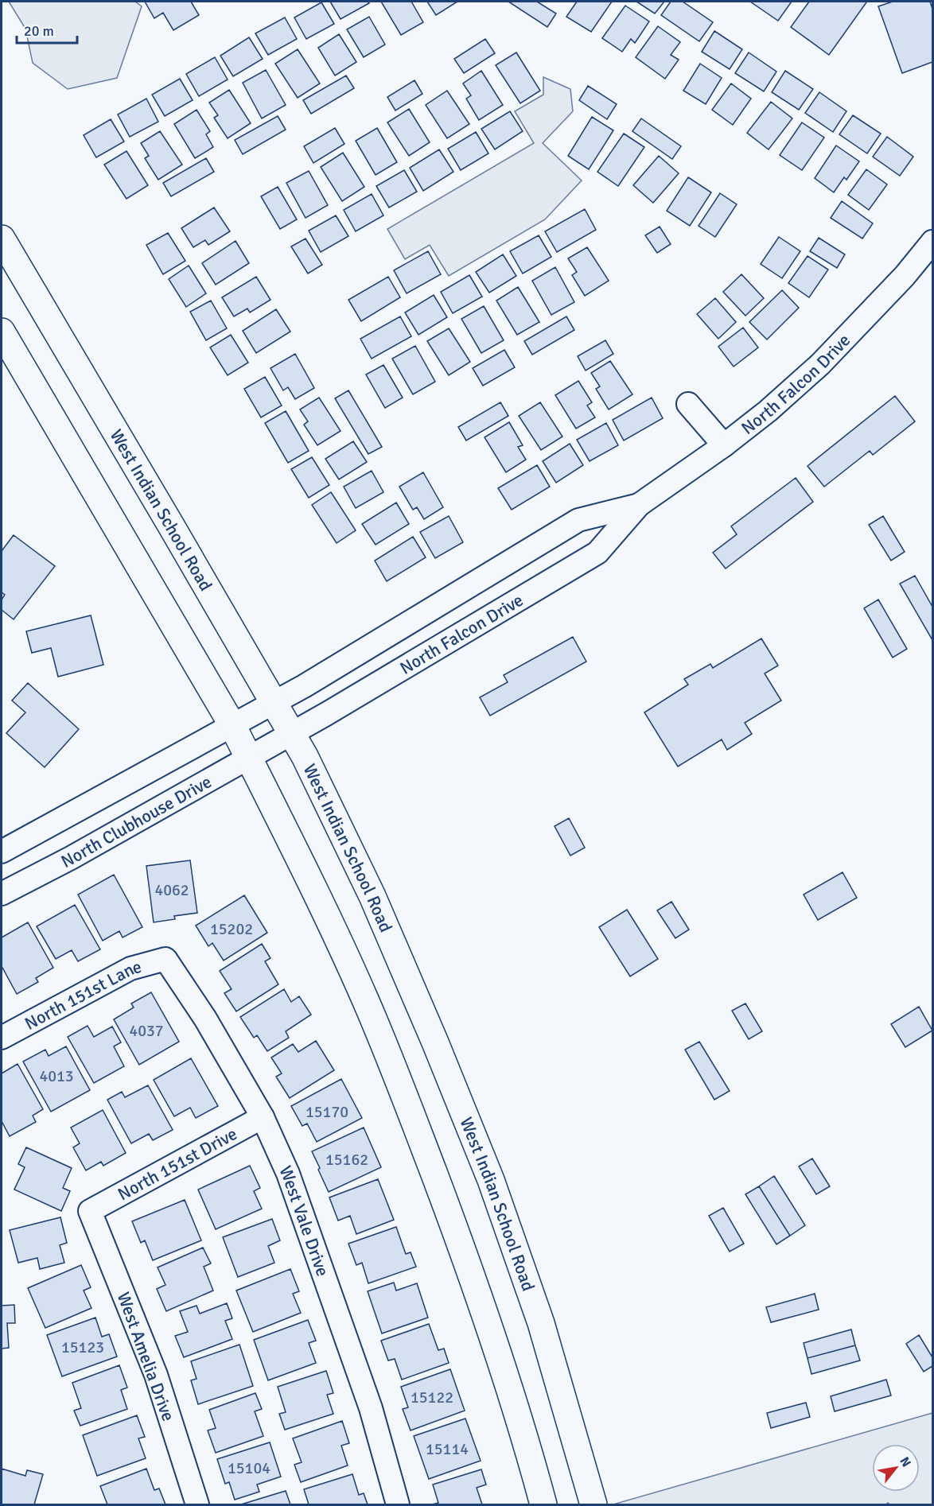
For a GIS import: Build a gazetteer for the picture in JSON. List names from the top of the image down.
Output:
{
  "streets": {
    "main road": ["West Indian School Road"],
    "street": [
      "North Falcon Drive",
      "North Clubhouse Drive",
      "North 151st Lane",
      "North 151st Drive",
      "West Vale Drive",
      "West Amelia Drive"
    ]
  },
  "crossings": [
    ["North Falcon Drive", "West Indian School Road"],
    ["North Falcon Drive", "North Clubhouse Drive"],
    ["West Indian School Road", "North Clubhouse Drive"],
    ["North 151st Lane", "West Vale Drive"],
    ["North 151st Drive", "West Vale Drive"],
    ["North 151st Drive", "West Amelia Drive"]
  ],
  "house_numbers": [
    "4062",
    "15202",
    "4037",
    "4013",
    "15170",
    "15162",
    "15123",
    "15122",
    "15114",
    "15104"
  ],
  "scale_bar": "20 m",
  "north": "top right"
}
